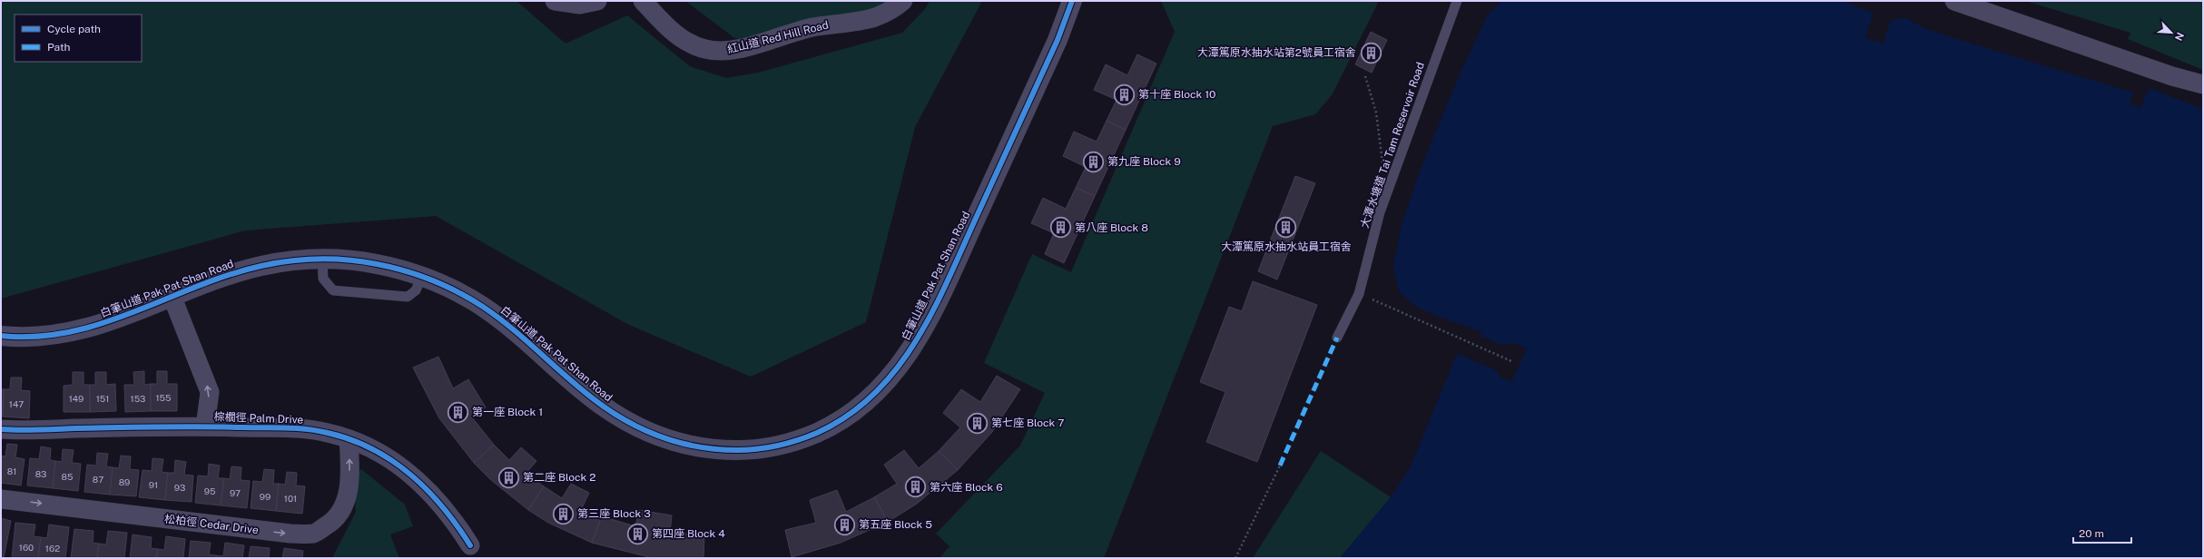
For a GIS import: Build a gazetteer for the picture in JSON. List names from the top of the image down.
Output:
{
  "streets": {
    "street": [
      "紅山道 Red Hill Road",
      "白筆山道 Pak Pat Shan Road",
      "棕櫚徑 Palm Drive",
      "松柏徑 Cedar Drive"
    ],
    "lane": ["大潭水塘道 Tai Tam Reservoir Road"]
  },
  "crossings": [
    ["白筆山道 Pak Pat Shan Road", "棕櫚徑 Palm Drive"],
    ["棕櫚徑 Palm Drive", "松柏徑 Cedar Drive"]
  ],
  "one_way": ["松柏徑 Cedar Drive"],
  "places": {
    "building": [
      "大潭篤原水抽水站第2號員工宿舍",
      "第十座 Block 10",
      "第九座 Block 9",
      "第八座 Block 8",
      "大潭篤原水抽水站員工宿舍",
      "第一座 Block 1",
      "第七座 Block 7",
      "第二座 Block 2",
      "第六座 Block 6",
      "第三座 Block 3",
      "第五座 Block 5",
      "第四座 Block 4"
    ]
  },
  "house_numbers": [
    "155",
    "149",
    "151",
    "153",
    "147",
    "81",
    "83",
    "85",
    "87",
    "89",
    "91",
    "93",
    "95",
    "97",
    "99",
    "101",
    "160",
    "162"
  ],
  "legend": ["Cycle path", "Path"],
  "scale_bar": "20 m",
  "north": "bottom right"
}
